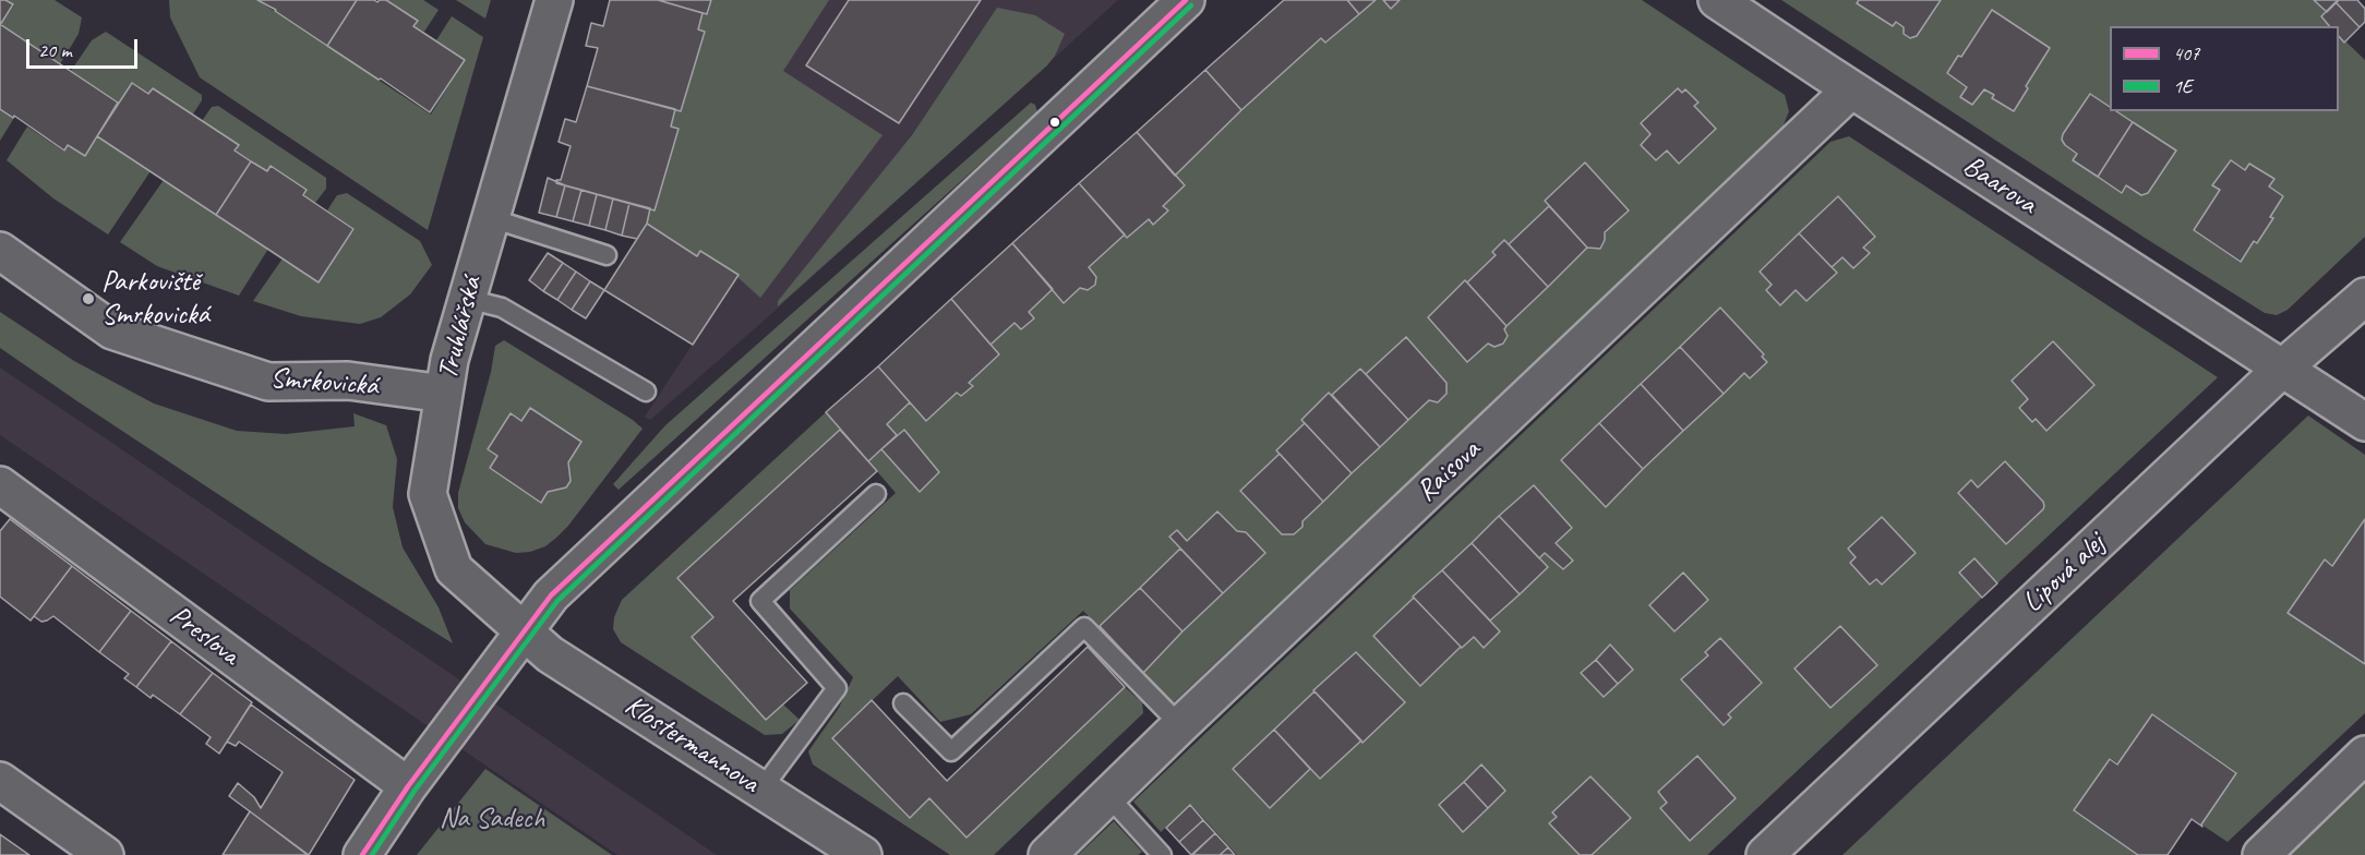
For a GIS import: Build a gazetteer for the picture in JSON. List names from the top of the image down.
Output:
{
  "streets": {
    "street": [
      "Baarova",
      "Truhlářská",
      "Smrkovická",
      "Raisova",
      "Lipová alej",
      "Preslova",
      "Klostermannova"
    ]
  },
  "crossings": [
    ["Baarova", "Raisova"],
    ["Baarova", "Lipová alej"],
    ["Truhlářská", "Smrkovická"],
    ["Truhlářská", "Klostermannova"]
  ],
  "parks": ["Na Sadech"],
  "places": ["Parkoviště Smrkovická"],
  "lines": ["transit line 407", "transit line 1E"],
  "legend": ["407", "1E"],
  "scale_bar": "20 m"
}
